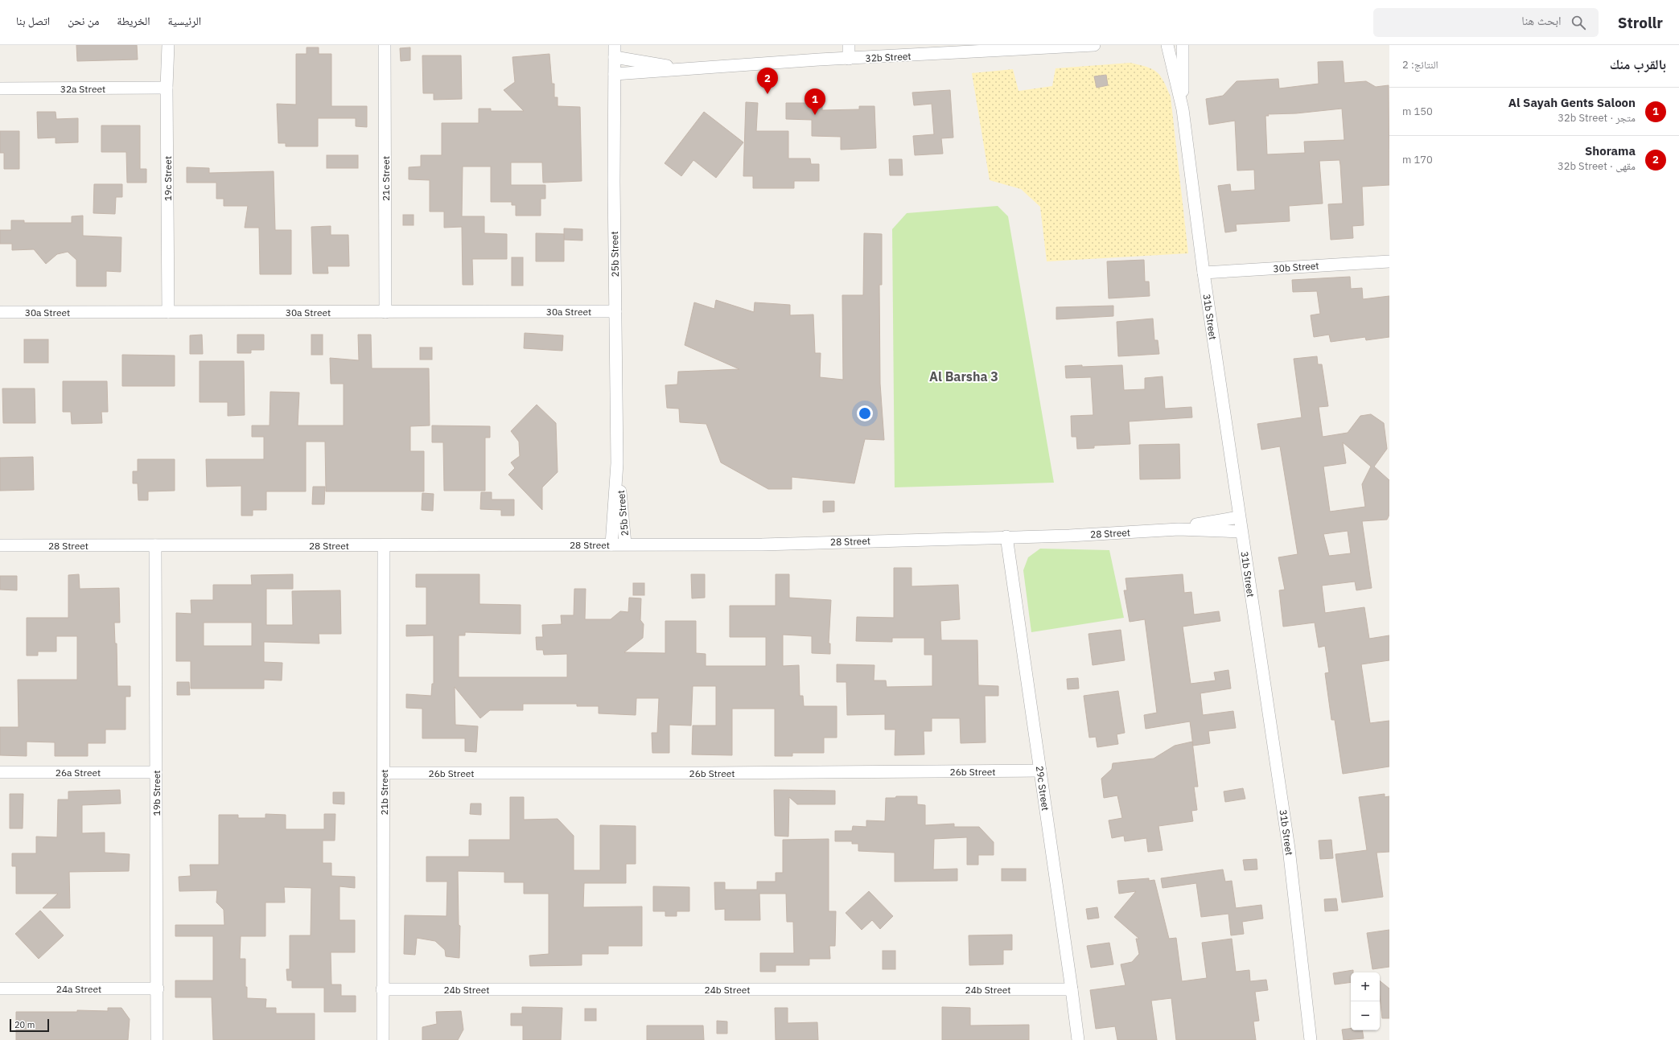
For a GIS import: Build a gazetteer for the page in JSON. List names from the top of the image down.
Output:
{
  "streets": {
    "street": [
      "32b Street",
      "32a Street",
      "19c Street",
      "21c Street",
      "25b Street",
      "30b Street",
      "30a Street",
      "31b Street",
      "28 Street",
      "26b Street",
      "26a Street",
      "29c Street",
      "21b Street",
      "19b Street",
      "24a Street",
      "24b Street"
    ]
  },
  "crossings": [
    ["32b Street", "25b Street"],
    ["32a Street", "19c Street"],
    ["19c Street", "30a Street"],
    ["21c Street", "30a Street"],
    ["25b Street", "30a Street"],
    ["25b Street", "28 Street"],
    ["30b Street", "31b Street"],
    ["31b Street", "28 Street"],
    ["28 Street", "29c Street"],
    ["28 Street", "21b Street"],
    ["28 Street", "19b Street"],
    ["26b Street", "29c Street"],
    ["26b Street", "21b Street"],
    ["26a Street", "19b Street"],
    ["29c Street", "24b Street"],
    ["21b Street", "24b Street"],
    ["19b Street", "24a Street"]
  ],
  "districts": ["Al Barsha 3"],
  "scale_bar": "20 m",
  "page": {
    "header": "Strollr",
    "search": "ابحث هنا",
    "nav": [
      "الرئيسية",
      "الخريطة",
      "من نحن",
      "اتصل بنا"
    ],
    "heading": ["بالقرب منك", "النتائج: 2"],
    "pins": ["2", "1"],
    "list": [
      {
        "mark": "1",
        "name": "Al Sayah Gents Saloon",
        "note": "متجر · 32b Street",
        "value": "150 m"
      },
      {
        "mark": "2",
        "name": "Shorama",
        "note": "مقهى · 32b Street",
        "value": "170 m"
      }
    ],
    "map_buttons": ["+", "−"],
    "scale": "20 m"
  }
}
